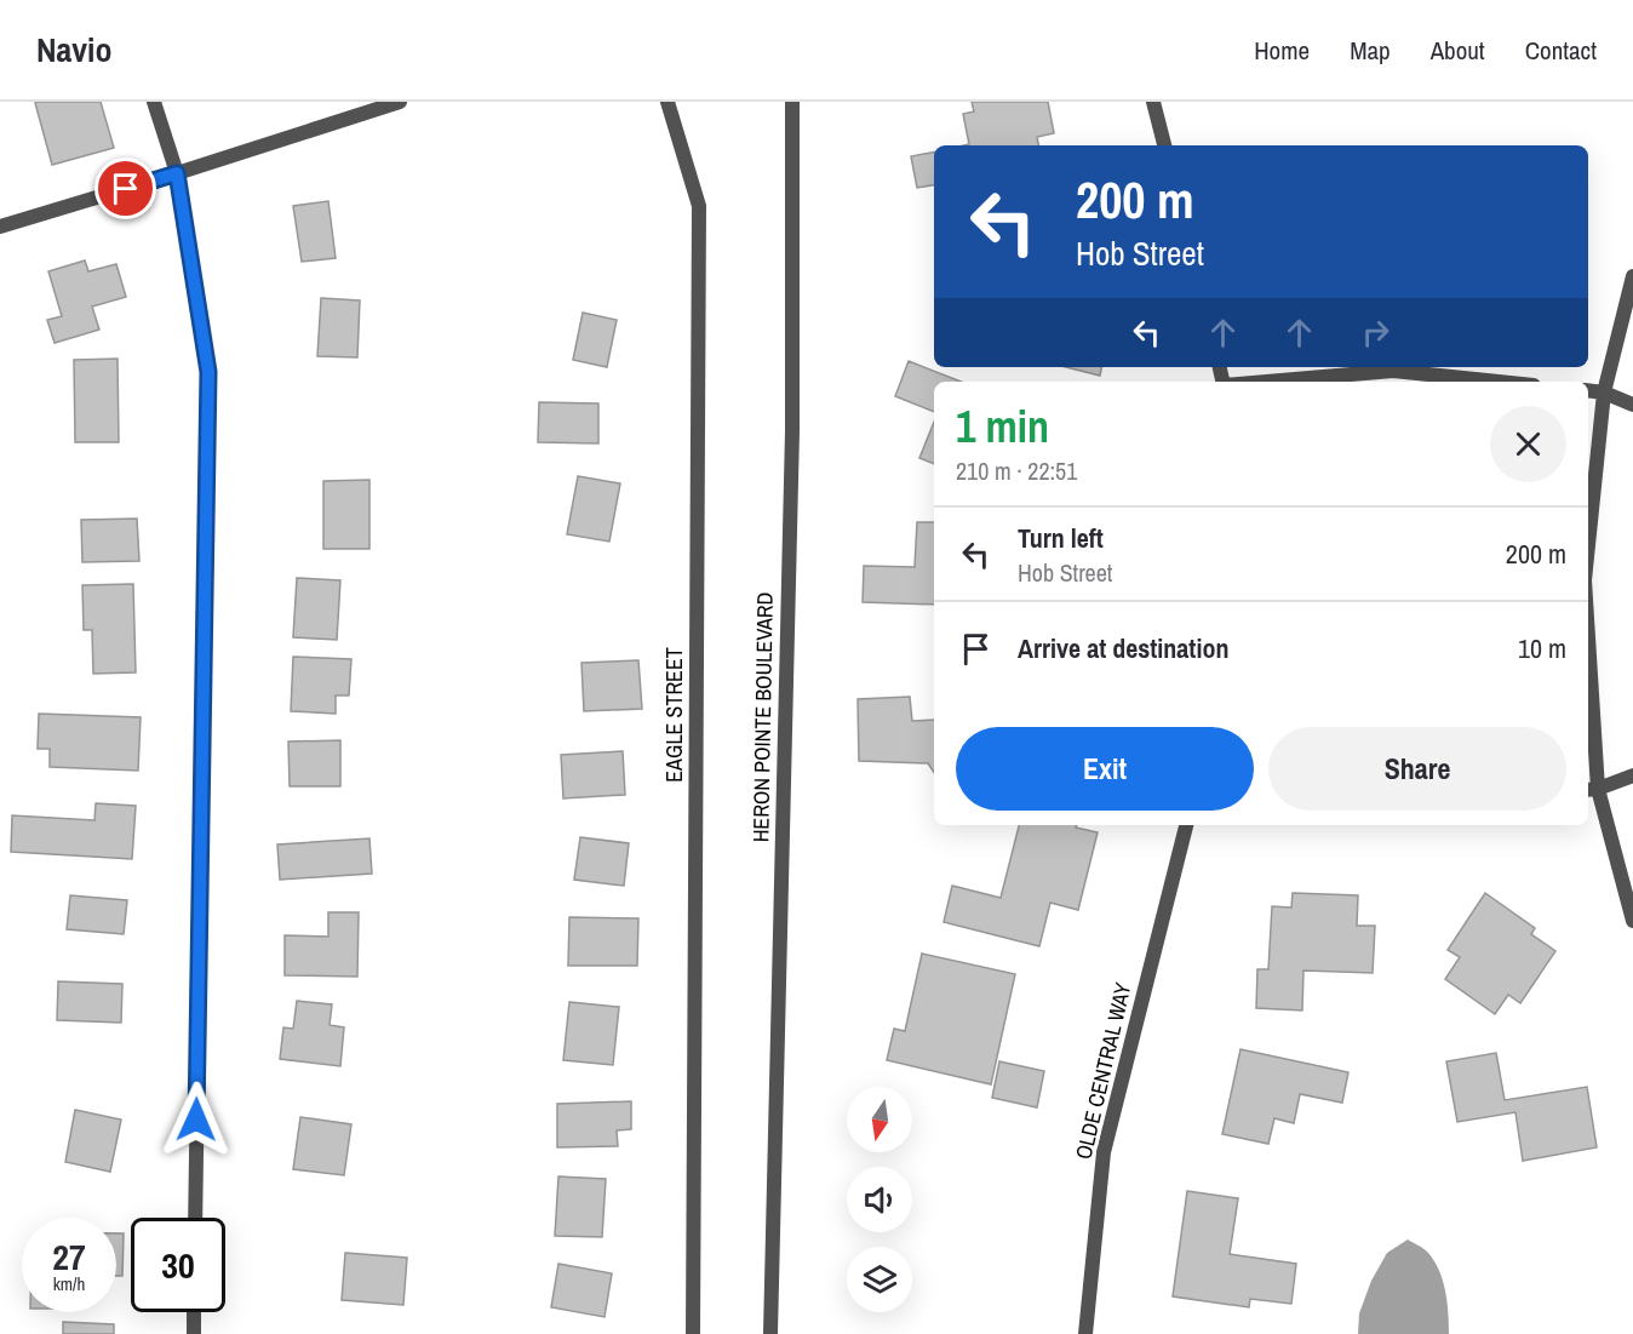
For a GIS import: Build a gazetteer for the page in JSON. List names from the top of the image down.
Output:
{
  "streets": {
    "street": ["EAGLE STREET", "HERON POINTE BOULEVARD", "OLDE CENTRAL WAY"]
  },
  "north": "bottom",
  "page": {
    "header": "Navio",
    "nav": [
      "Home",
      "Map",
      "About",
      "Contact"
    ],
    "turn": ["200 m", "Hob Street"],
    "heading": ["1 min", "210 m · 22:51"],
    "list": [
      {
        "name": "Turn left",
        "note": "Hob Street",
        "value": "200 m"
      },
      {
        "name": "Arrive at destination",
        "value": "10 m"
      }
    ],
    "buttons": ["Exit", "Share"],
    "speed": "27 km/h",
    "limit": "30"
  }
}
